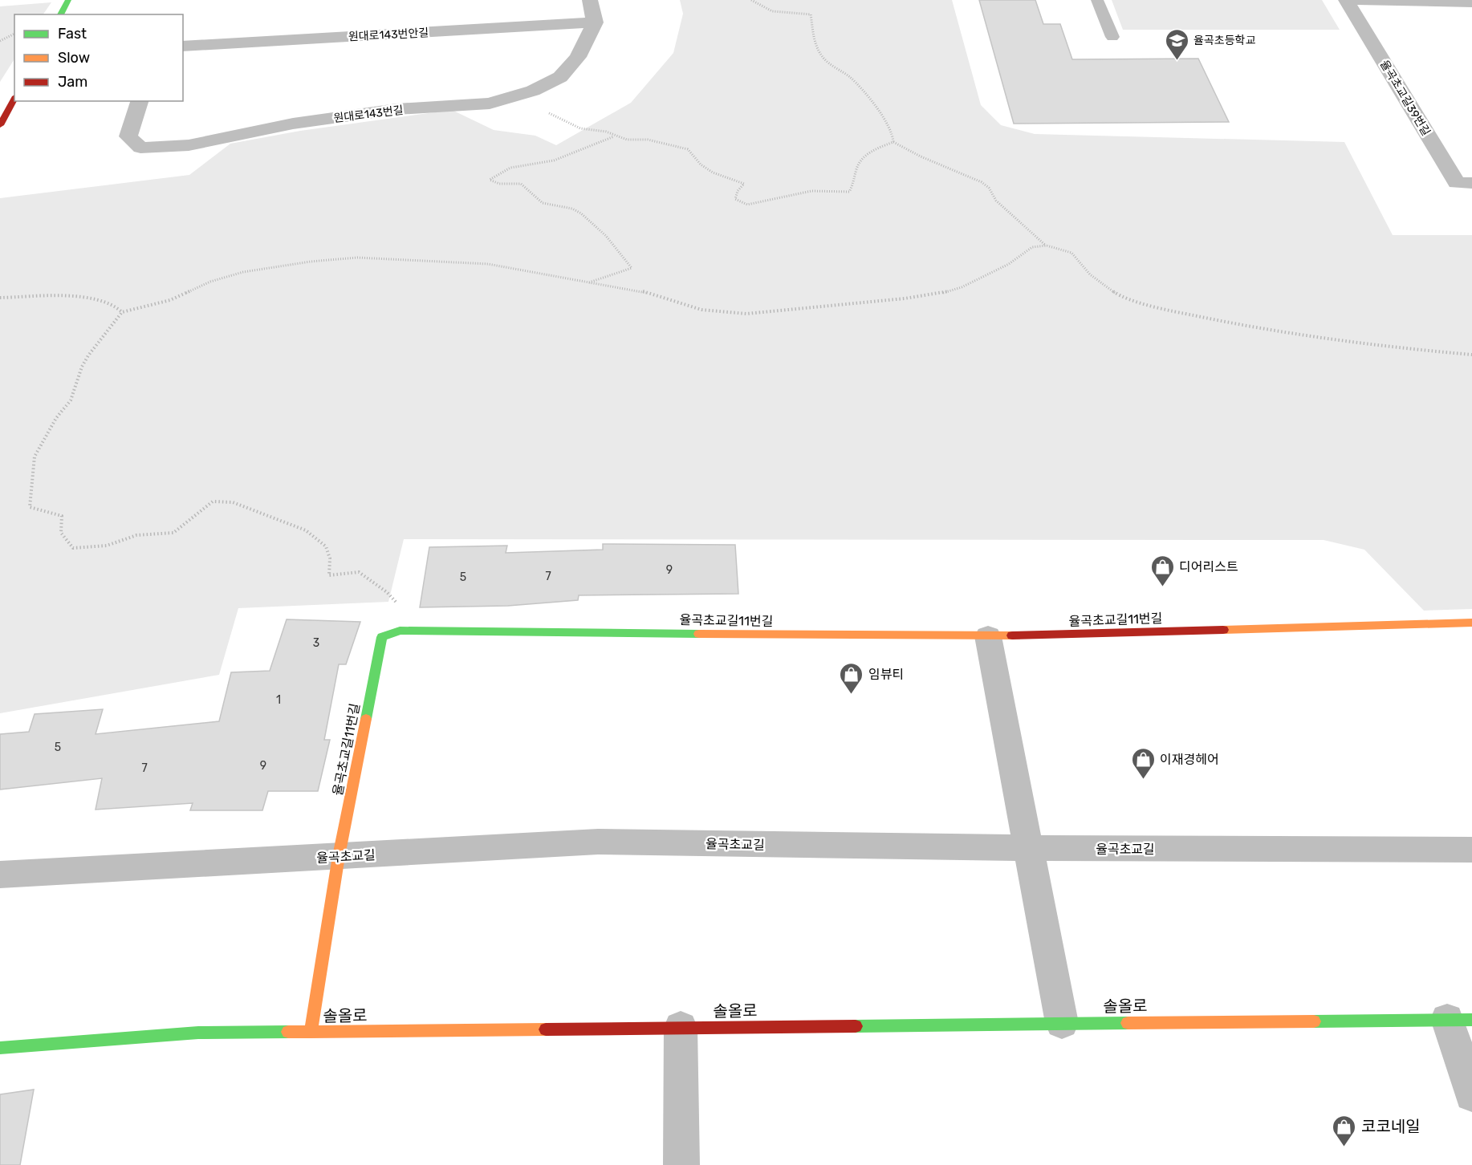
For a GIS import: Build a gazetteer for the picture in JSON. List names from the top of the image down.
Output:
{
  "streets": {
    "street": [
      "원대로143번안길",
      "율곡초교길39번길",
      "원대로143번길",
      "율곡초교길11번길",
      "율곡초교길",
      "솔올로"
    ]
  },
  "crossings": [
    ["원대로143번안길", "원대로143번길"],
    ["율곡초교길11번길", "율곡초교길"],
    ["율곡초교길11번길", "솔올로"]
  ],
  "places": {
    "school or university": ["율곡초등학교"],
    "shop": [
      "디어리스트",
      "임뷰티",
      "이재경헤어",
      "코코네일"
    ]
  },
  "house_numbers": [
    "9",
    "7",
    "5",
    "3",
    "1",
    "5",
    "9",
    "7"
  ],
  "legend": ["Fast", "Slow", "Jam"]
}
